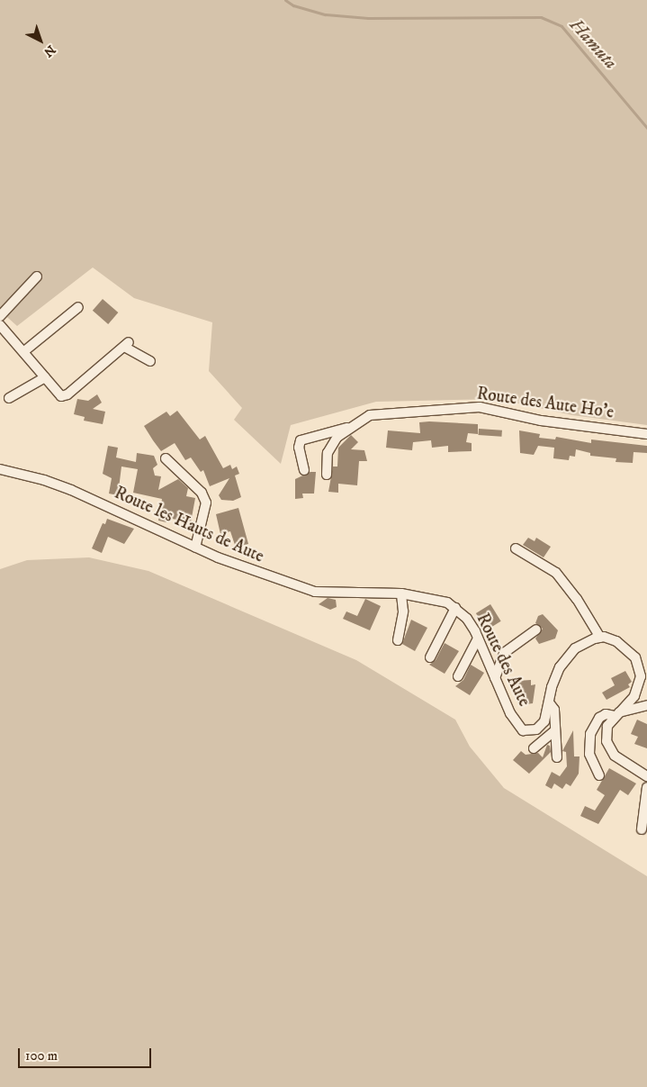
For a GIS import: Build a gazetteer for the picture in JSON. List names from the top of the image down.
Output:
{
  "streets": {
    "street": ["Route des Aute Ho'e", "Route les Hauts de Aute", "Route des Aute"]
  },
  "crossings": [
    ["Route les Hauts de Aute", "Route des Aute"]
  ],
  "water": ["Hamuta"],
  "scale_bar": "100 m",
  "north": "bottom right"
}
